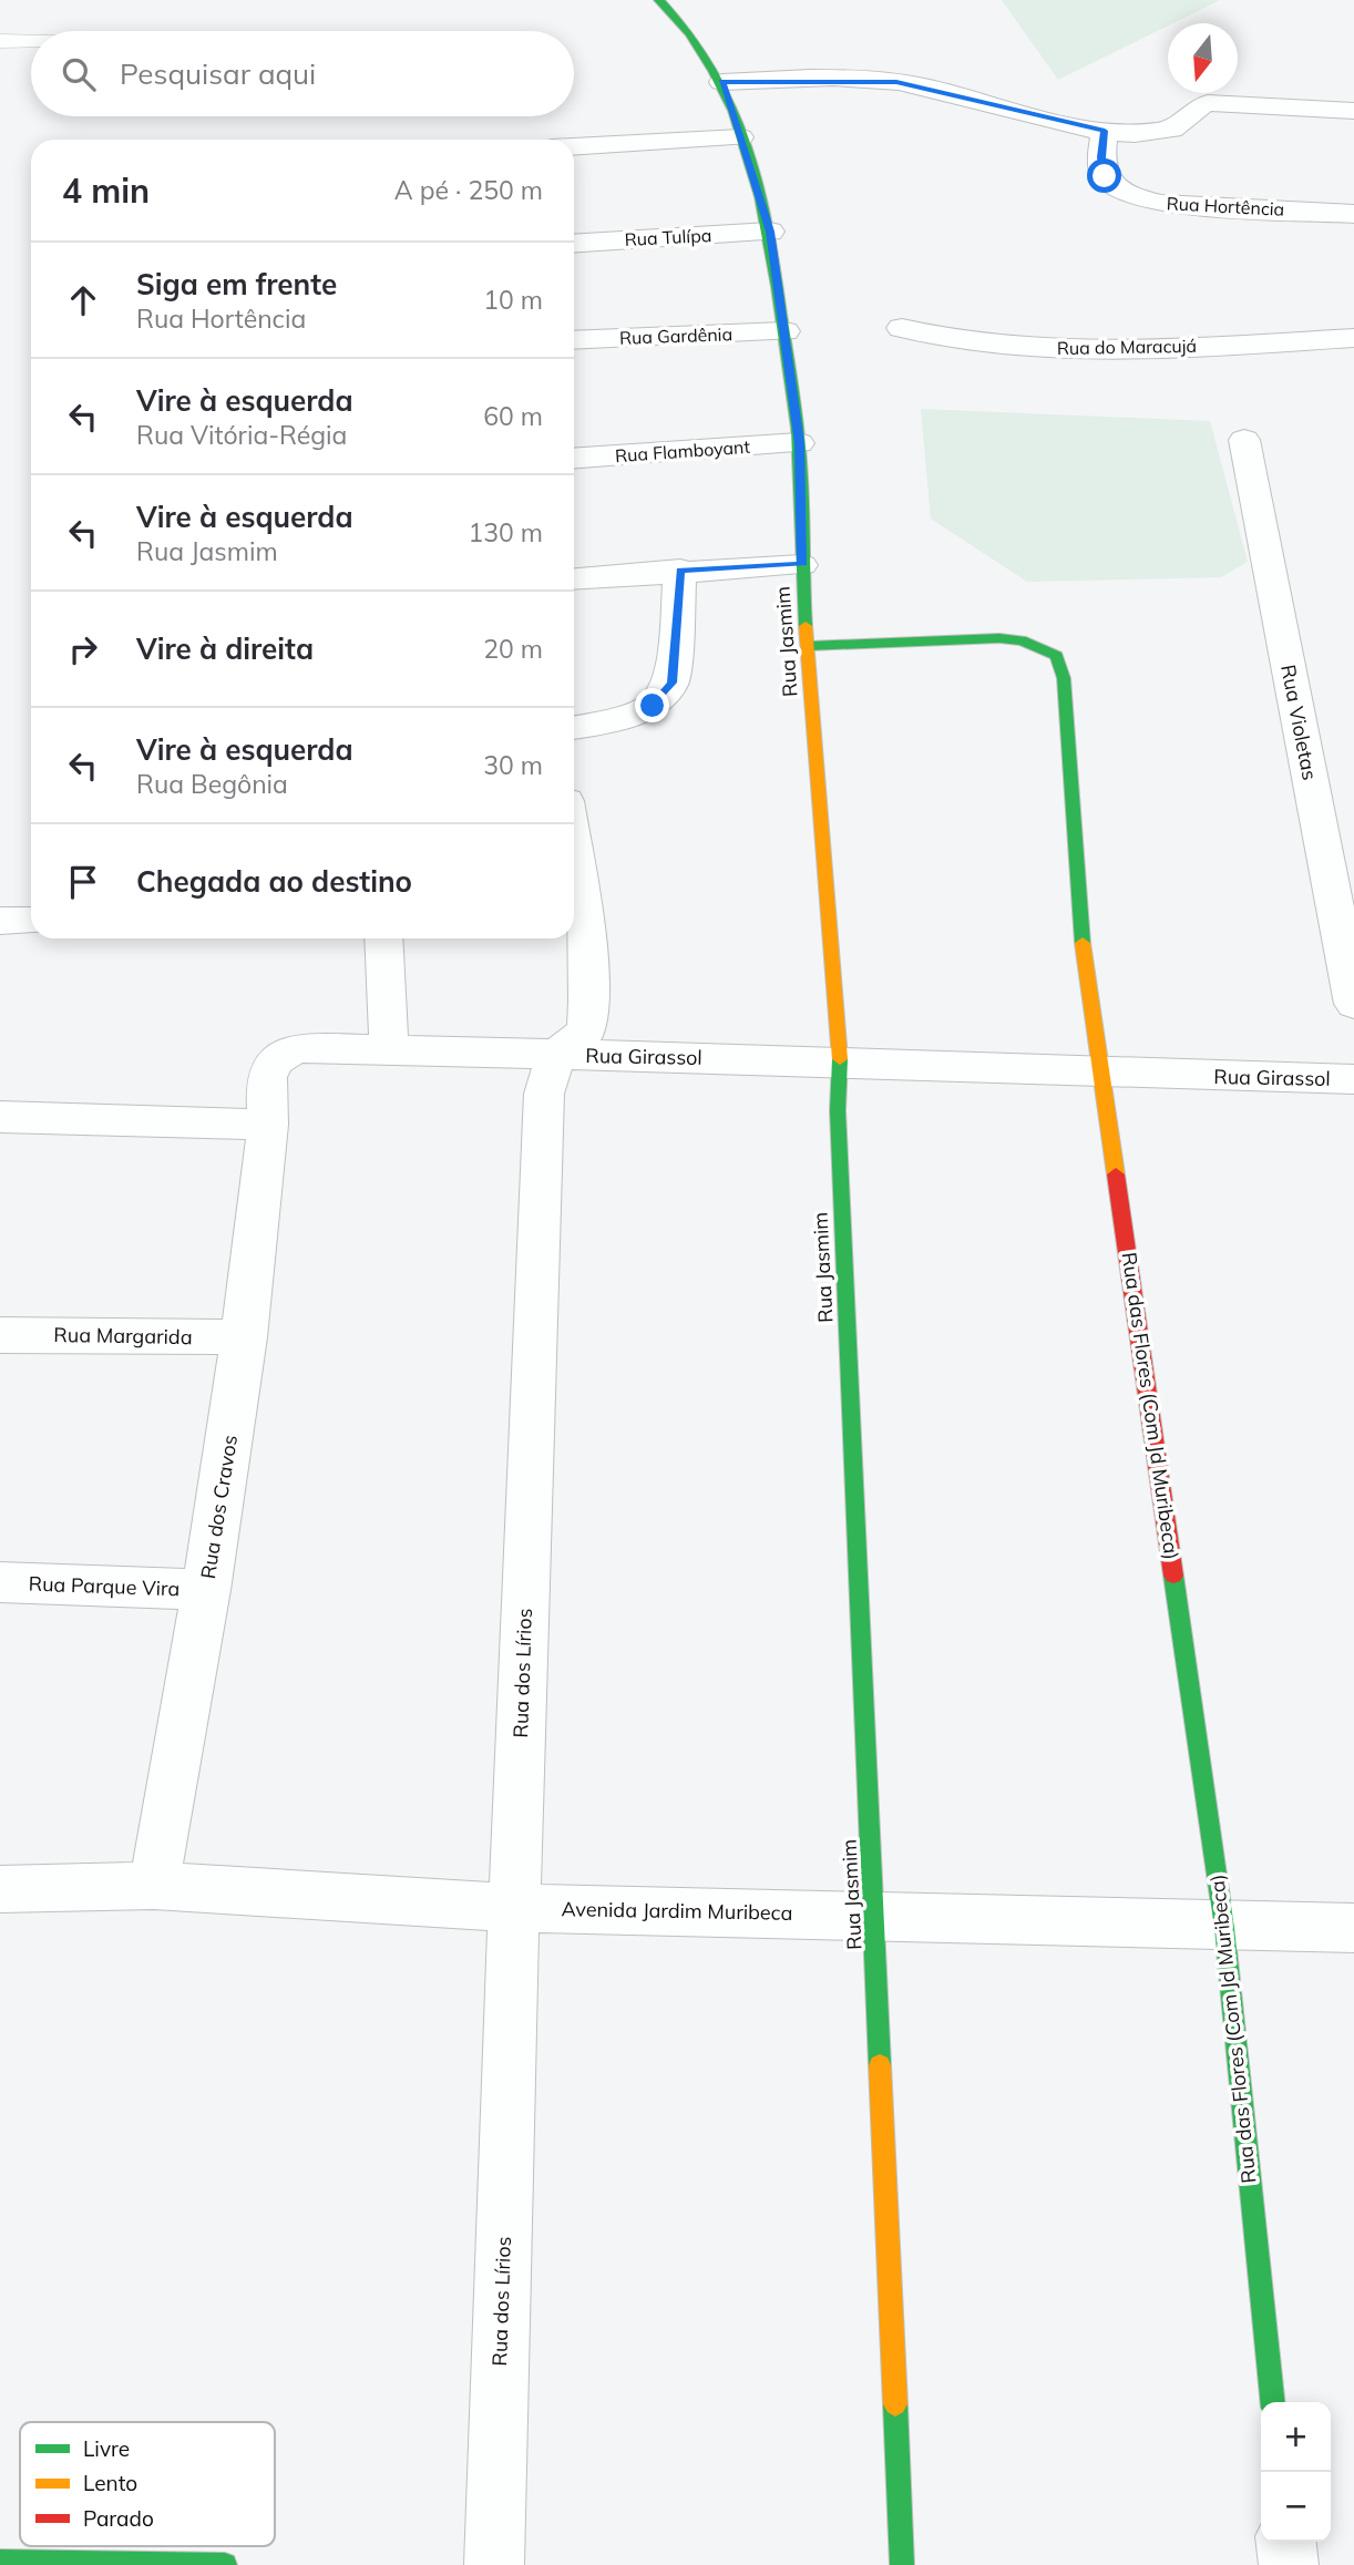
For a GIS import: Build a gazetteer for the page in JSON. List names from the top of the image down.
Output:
{
  "streets": {
    "street": [
      "Rua Hortência",
      "Rua Tulípa",
      "Rua Gardênia",
      "Rua do Maracujá",
      "Rua Flamboyant",
      "Rua Jasmim",
      "Rua Violetas",
      "Rua Girassol",
      "Rua Margarida",
      "Rua das Flores (Com Jd Muribeca)",
      "Rua dos Cravos",
      "Rua Parque Vira",
      "Rua dos Lírios",
      "Avenida Jardim Muribeca"
    ]
  },
  "crossings": [
    ["Rua Tulípa", "Rua Jasmim"],
    ["Rua Gardênia", "Rua Jasmim"],
    ["Rua Flamboyant", "Rua Jasmim"],
    ["Rua Jasmim", "Rua Girassol"],
    ["Rua Jasmim", "Rua das Flores (Com Jd Muribeca)"],
    ["Rua Jasmim", "Avenida Jardim Muribeca"],
    ["Rua Girassol", "Rua das Flores (Com Jd Muribeca)"],
    ["Rua Girassol", "Rua dos Cravos"],
    ["Rua Girassol", "Rua dos Lírios"],
    ["Rua Margarida", "Rua dos Cravos"],
    ["Rua das Flores (Com Jd Muribeca)", "Avenida Jardim Muribeca"],
    ["Rua dos Cravos", "Rua Parque Vira"],
    ["Rua dos Cravos", "Avenida Jardim Muribeca"],
    ["Rua dos Lírios", "Avenida Jardim Muribeca"]
  ],
  "legend": ["Livre", "Lento", "Parado"],
  "north": "bottom",
  "page": {
    "search": "Pesquisar aqui",
    "heading": ["4 min", "A pé · 250 m"],
    "list": [
      ["Siga em frente", "Rua Hortência", "10 m"],
      ["Vire à esquerda", "Rua Vitória-Régia", "60 m"],
      ["Vire à esquerda", "Rua Jasmim", "130 m"],
      ["Vire à direita", "20 m"],
      ["Vire à esquerda", "Rua Begônia", "30 m"],
      "Chegada ao destino"
    ],
    "map_buttons": ["+", "−"]
  }
}
